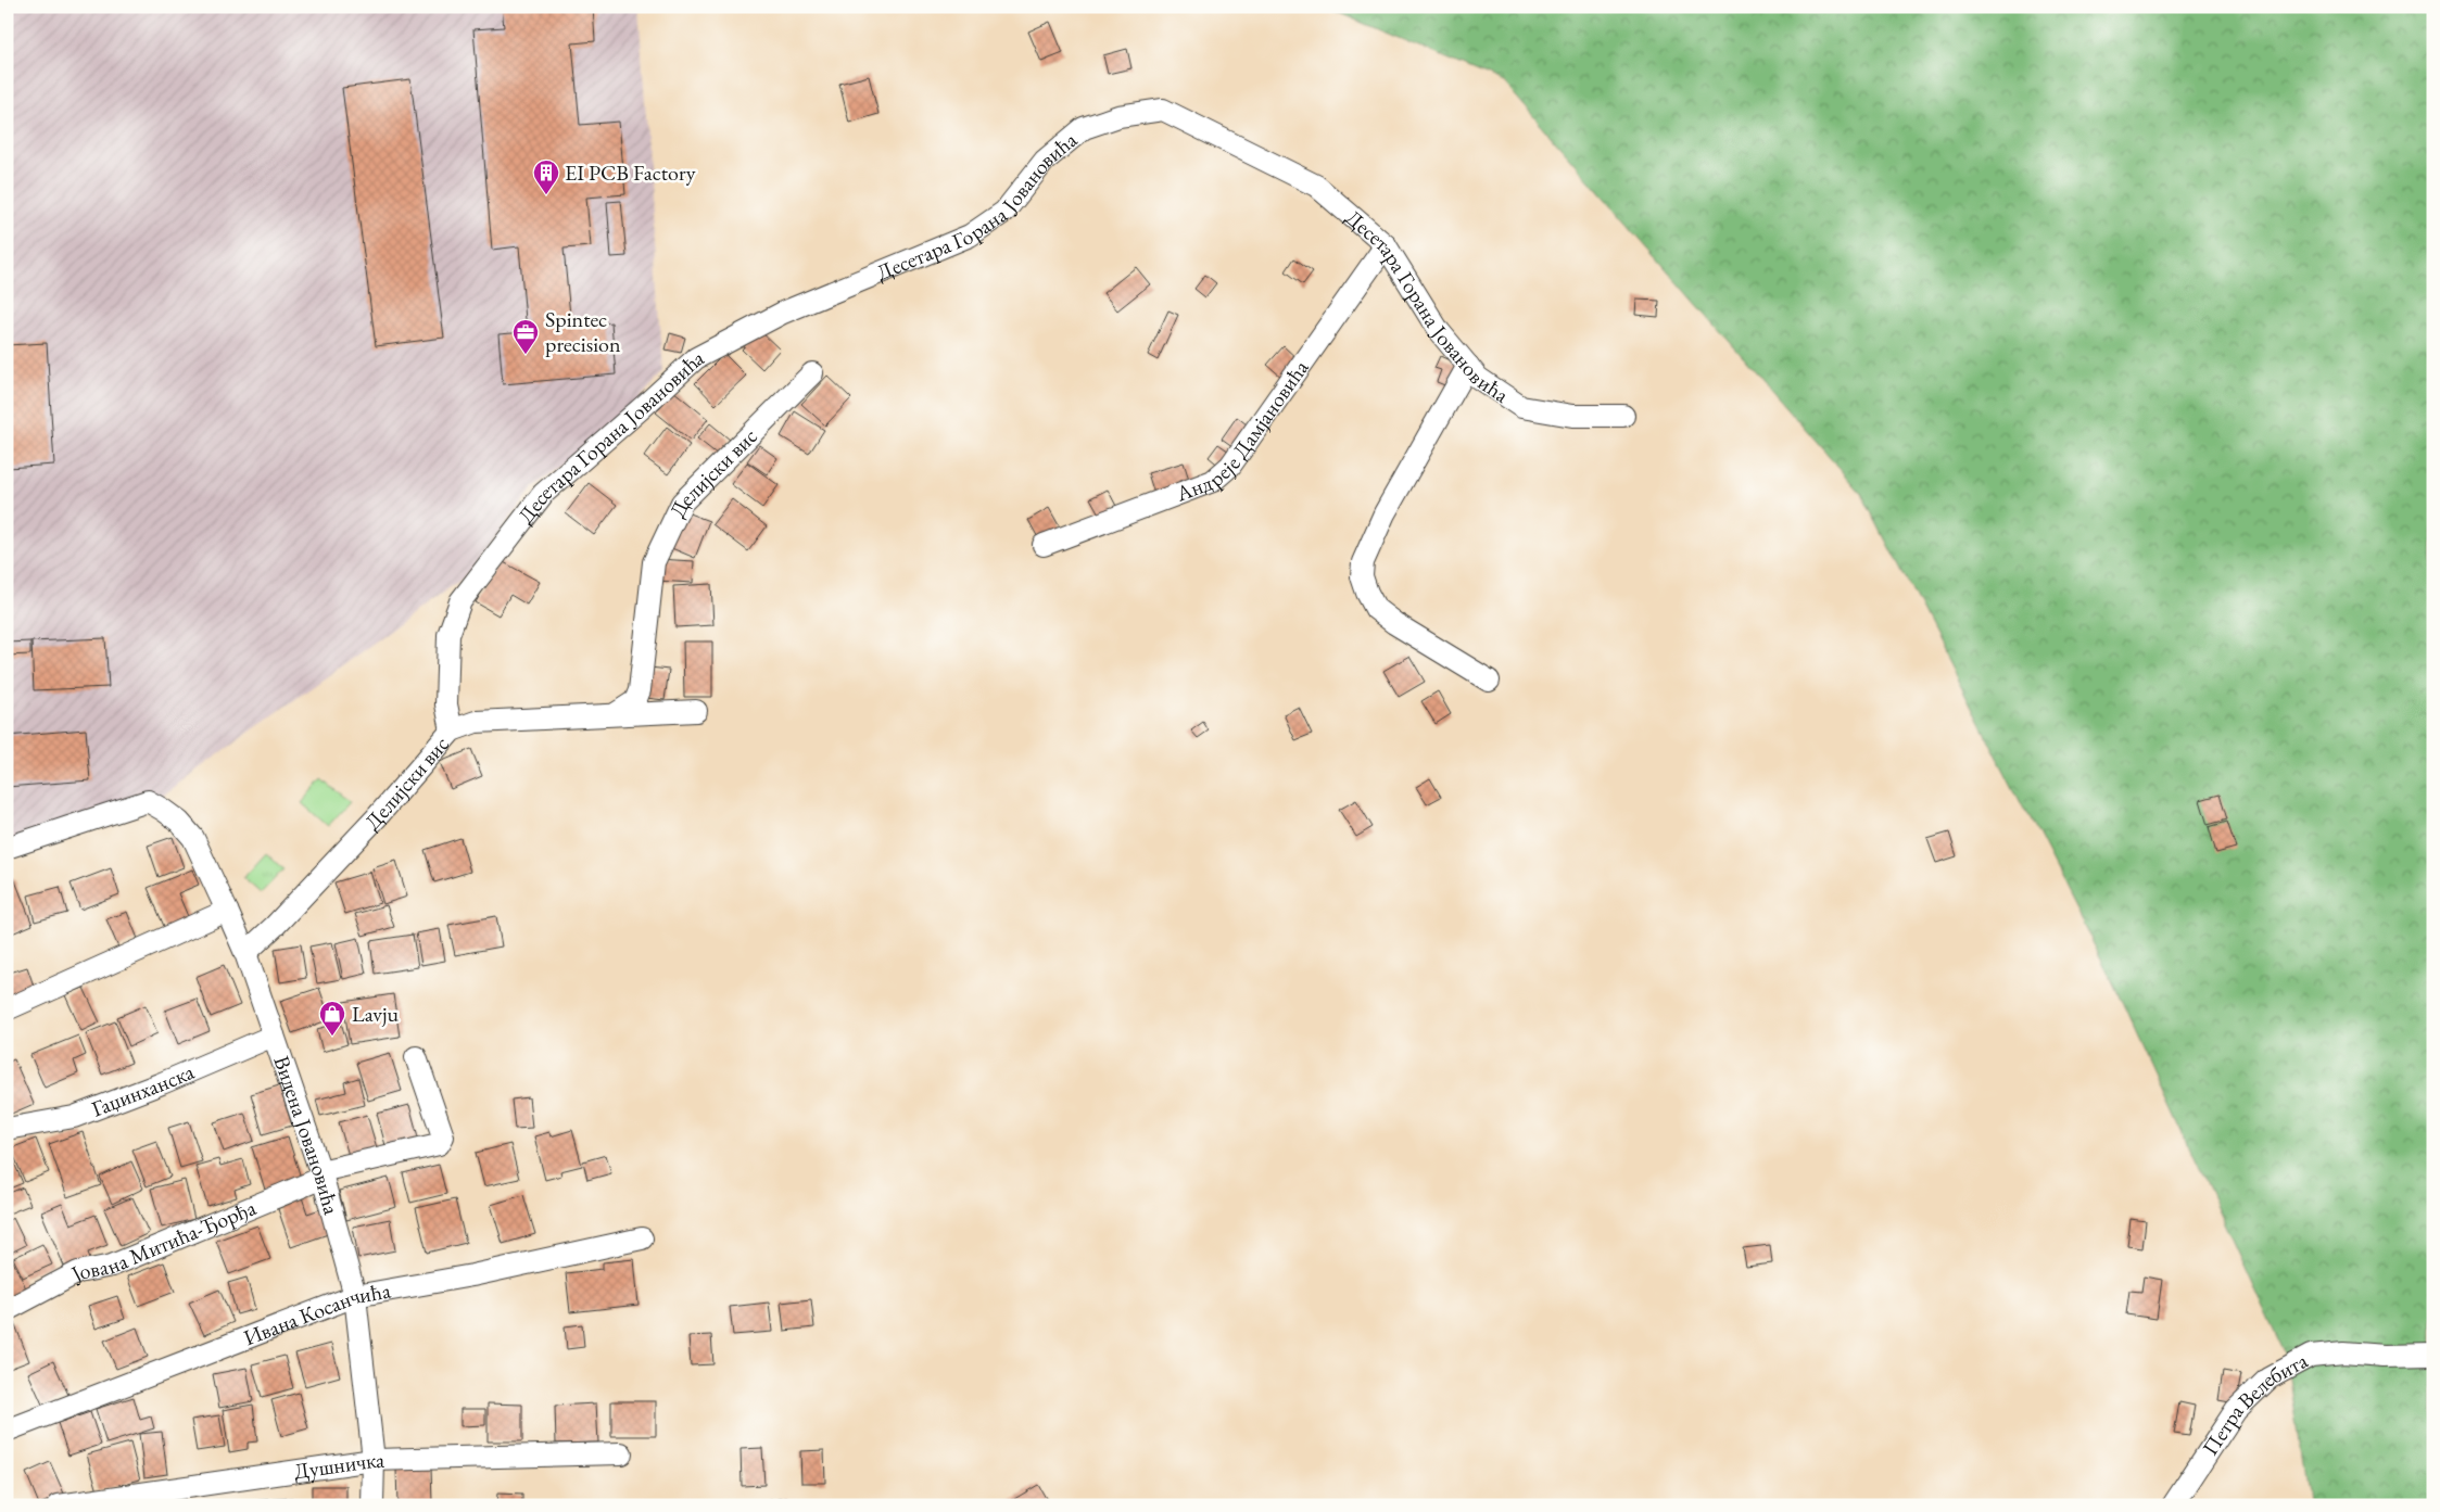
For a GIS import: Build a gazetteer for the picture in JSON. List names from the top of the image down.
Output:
{
  "streets": {
    "street": [
      "Десетара Горана Јовановића",
      "Андреје Дамјановића",
      "Делијски вис",
      "Гаџинханска",
      "Видена Јовановића",
      "Јована Митића-Ђорђа",
      "Ивана Косанчића",
      "Петра Велебита",
      "Душничка"
    ]
  },
  "crossings": [
    ["Десетара Горана Јовановића", "Андреје Дамјановића"],
    ["Десетара Горана Јовановића", "Делијски вис"],
    ["Делијски вис", "Видена Јовановића"],
    ["Гаџинханска", "Видена Јовановића"],
    ["Видена Јовановића", "Јована Митића-Ђорђа"],
    ["Видена Јовановића", "Ивана Косанчића"],
    ["Видена Јовановића", "Душничка"]
  ],
  "places": {
    "building": ["EI PCB Factory"],
    "office": ["Spintec precision"],
    "shop": ["Lavju"]
  }
}
